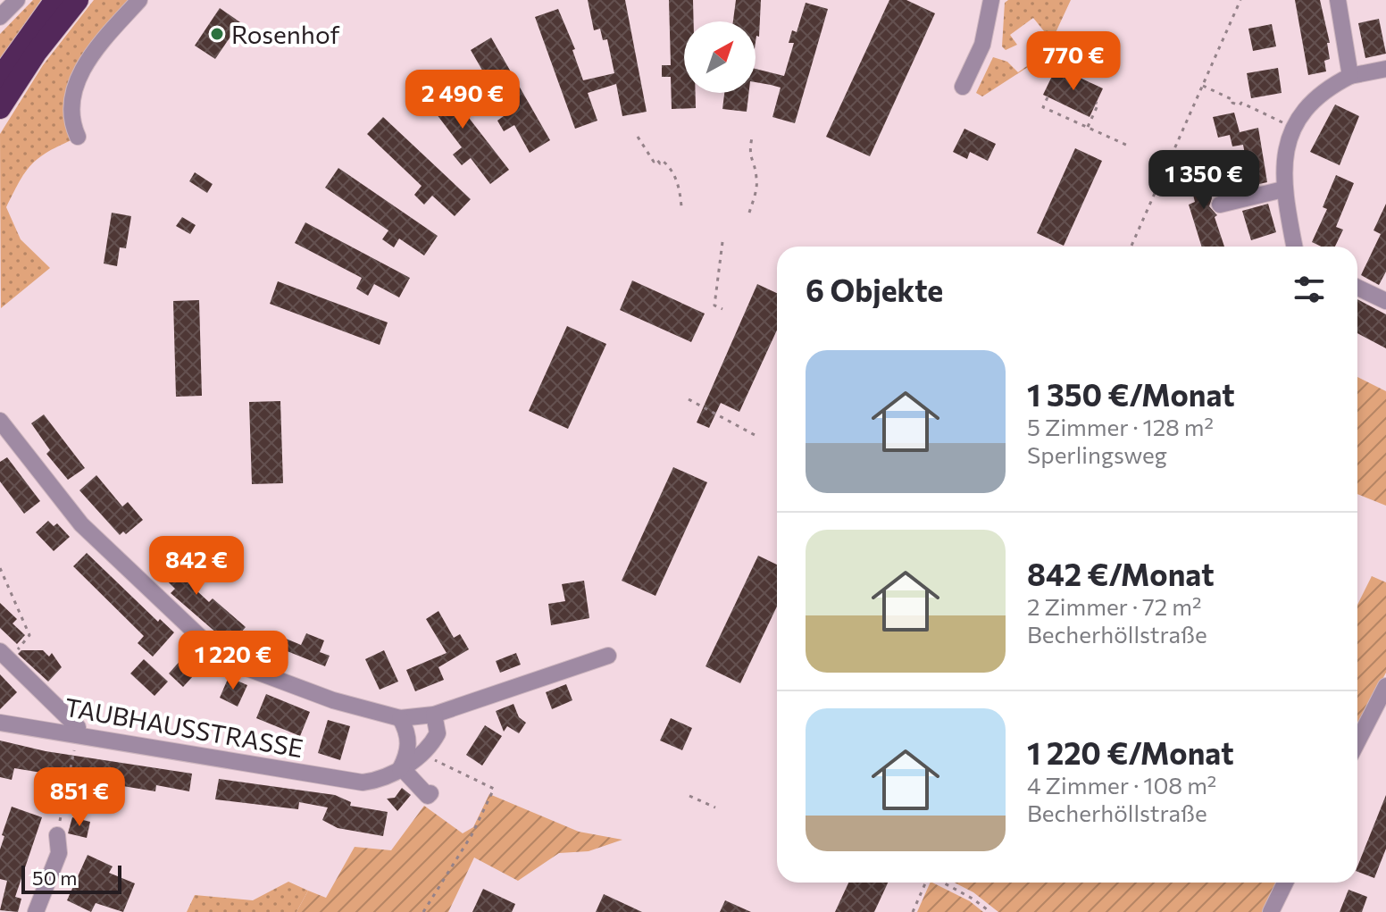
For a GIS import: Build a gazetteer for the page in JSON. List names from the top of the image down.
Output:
{
  "streets": {
    "street": ["TAUBHAUSSTRASSE"]
  },
  "places": ["Rosenhof"],
  "scale_bar": "50 m",
  "north": "top right",
  "page": {
    "price": [
      "770 €",
      "2 490 €",
      "1 350 €",
      "842 €",
      "1 220 €",
      "851 €"
    ],
    "heading": "6 Objekte",
    "list": [
      {
        "name": "1 350 €/Monat",
        "note": "5 Zimmer · 128 m² · Sperlingsweg"
      },
      {
        "name": "842 €/Monat",
        "note": "2 Zimmer · 72 m² · Becherhöllstraße"
      },
      {
        "name": "1 220 €/Monat",
        "note": "4 Zimmer · 108 m² · Becherhöllstraße"
      }
    ],
    "scale": "50 m"
  }
}
